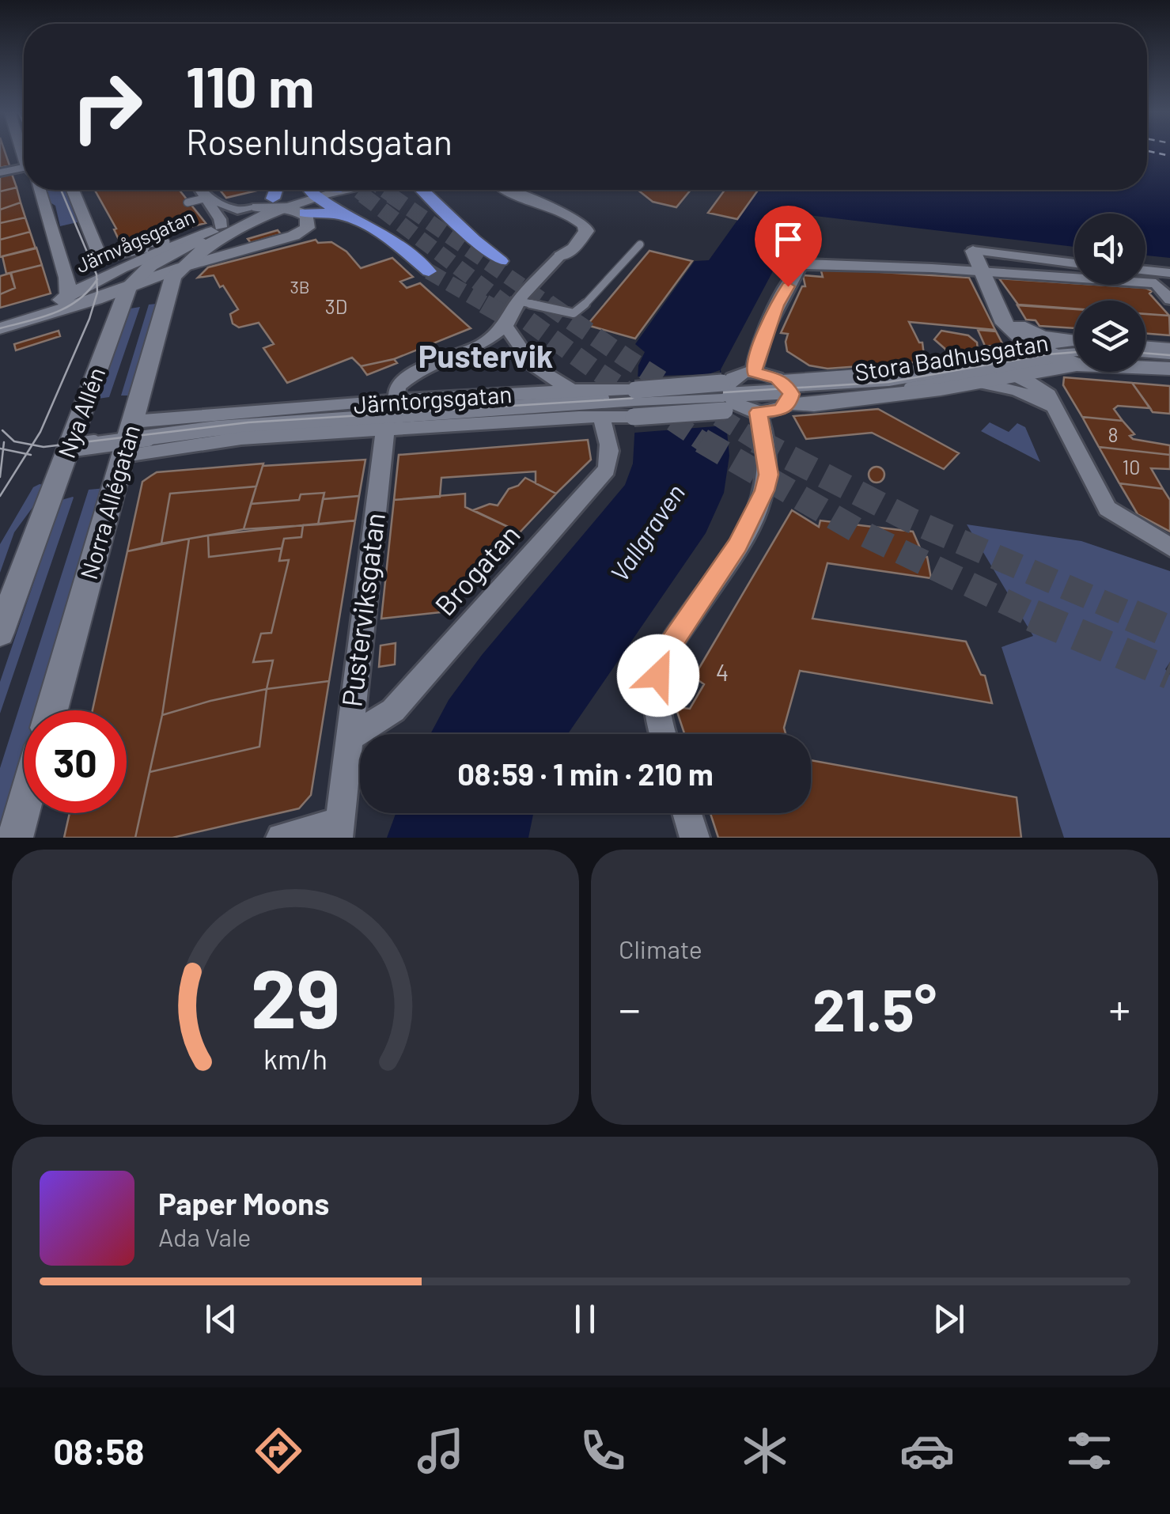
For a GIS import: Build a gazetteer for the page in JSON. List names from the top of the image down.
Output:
{
  "streets": {
    "street": [
      "Järnvågsgatan",
      "Stora Badhusgatan",
      "Järntorgsgatan",
      "Nya Allén",
      "Norra Allégatan",
      "Brogatan",
      "Pusterviksgatan"
    ]
  },
  "crossings": [
    ["Järnvågsgatan", "Nya Allén"],
    ["Järnvågsgatan", "Norra Allégatan"],
    ["Stora Badhusgatan", "Järntorgsgatan"],
    ["Järntorgsgatan", "Norra Allégatan"],
    ["Järntorgsgatan", "Brogatan"],
    ["Järntorgsgatan", "Pusterviksgatan"],
    ["Brogatan", "Pusterviksgatan"]
  ],
  "districts": ["Pustervik"],
  "water": ["Vallgraven"],
  "house_numbers": [
    "3B",
    "3D",
    "8",
    "10",
    "4"
  ],
  "page": {
    "turn": ["110 m", "Rosenlundsgatan"],
    "limit": "30",
    "trip": "08:59 · 1 min · 210 m",
    "tile": "Climate",
    "heat": ["−", "21.5°", "+"],
    "song": ["Paper Moons", "Ada Vale"],
    "tabs": "08:58",
    "gauge": ["29", "km/h"]
  }
}
